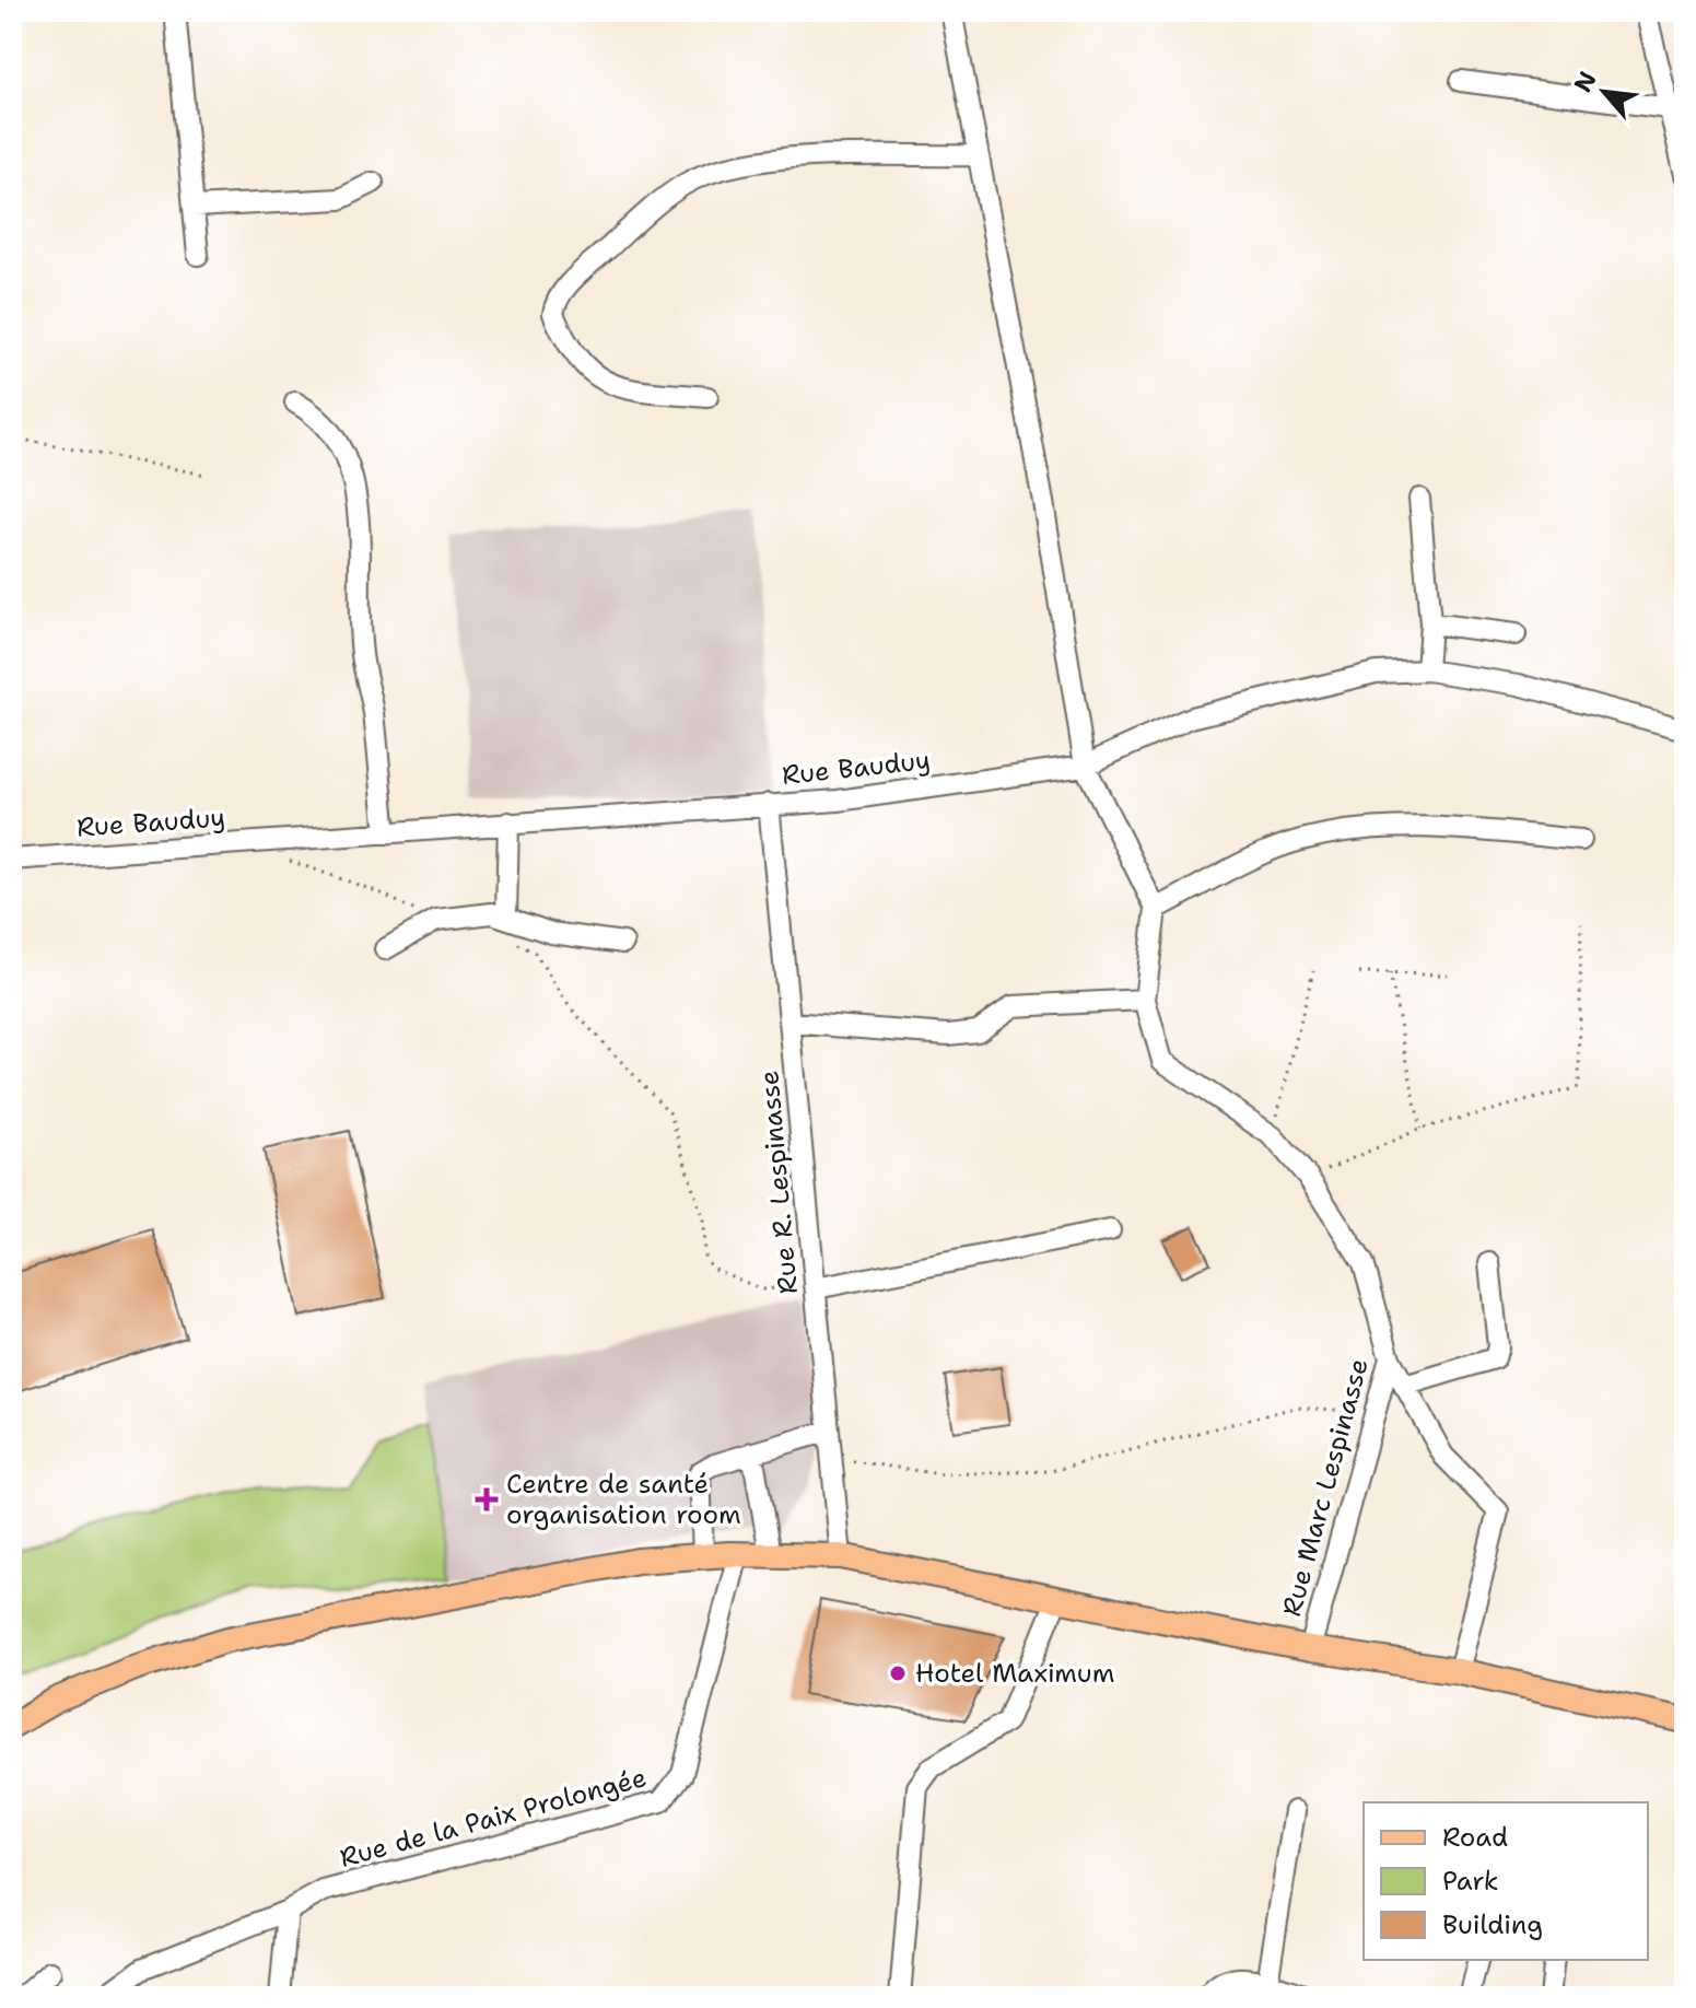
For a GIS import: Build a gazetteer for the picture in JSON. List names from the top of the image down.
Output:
{
  "streets": {
    "street": [
      "Rue Bauduy",
      "Rue R. Lespinasse",
      "Rue Marc Lespinasse",
      "Rue de la Paix Prolongée"
    ]
  },
  "crossings": [
    ["Rue Bauduy", "Rue R. Lespinasse"]
  ],
  "places": {
    "health": ["Centre de santé organisation room"],
    "other": ["Hotel Maximum"]
  },
  "legend": ["Road", "Park", "Building"],
  "north": "top left"
}
